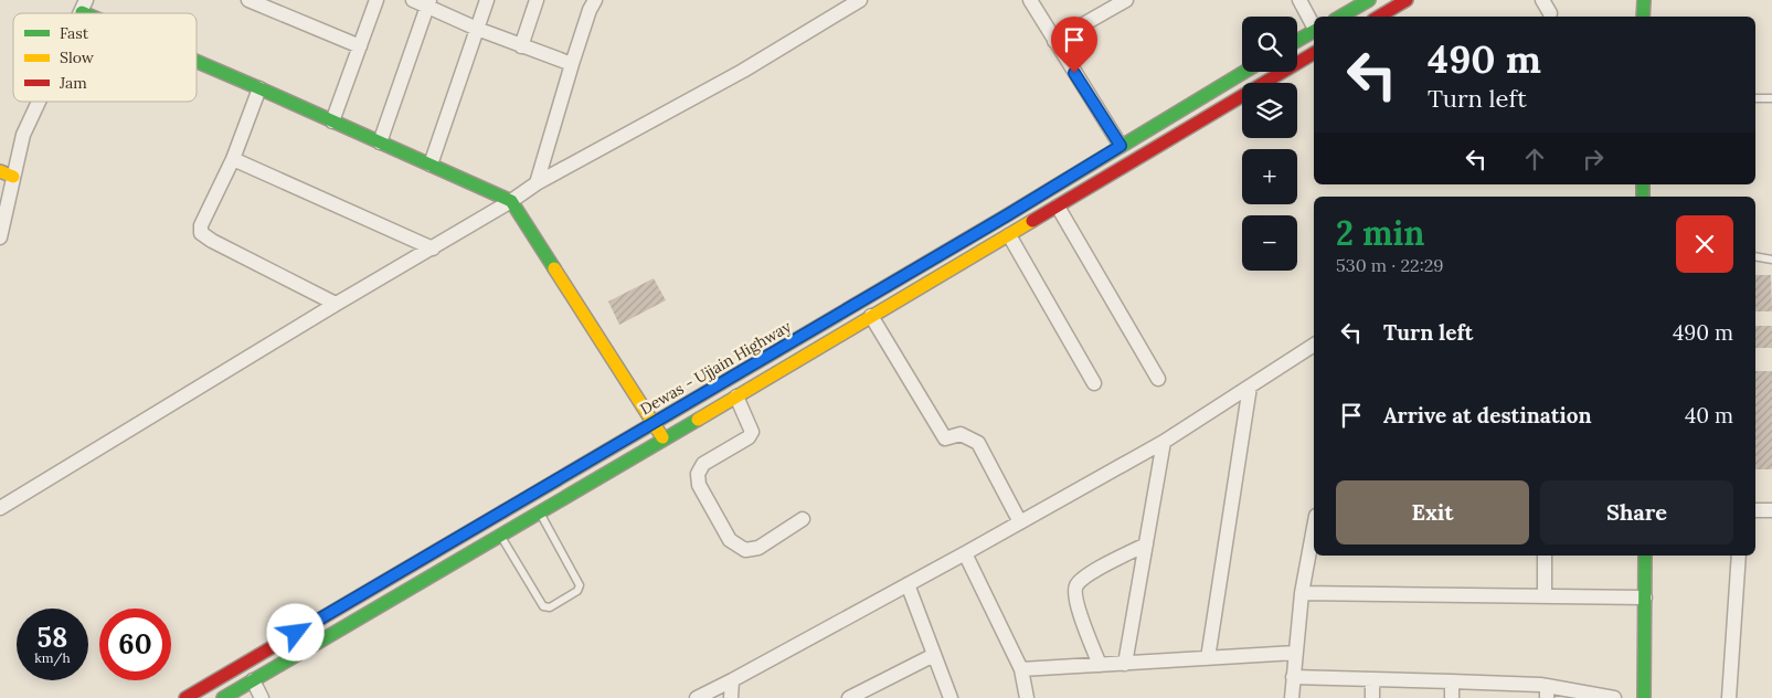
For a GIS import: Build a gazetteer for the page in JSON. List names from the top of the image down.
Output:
{
  "streets": {
    "main road": ["Dewas - Ujjain Highway"]
  },
  "legend": ["Fast", "Slow", "Jam"],
  "page": {
    "map_buttons": ["+", "−"],
    "turn": ["490 m", "Turn left"],
    "heading": ["2 min", "530 m · 22:29"],
    "list": [
      {
        "name": "Turn left",
        "value": "490 m"
      },
      {
        "name": "Arrive at destination",
        "value": "40 m"
      }
    ],
    "buttons": ["Exit", "Share"],
    "speed": "58 km/h",
    "limit": "60"
  }
}
